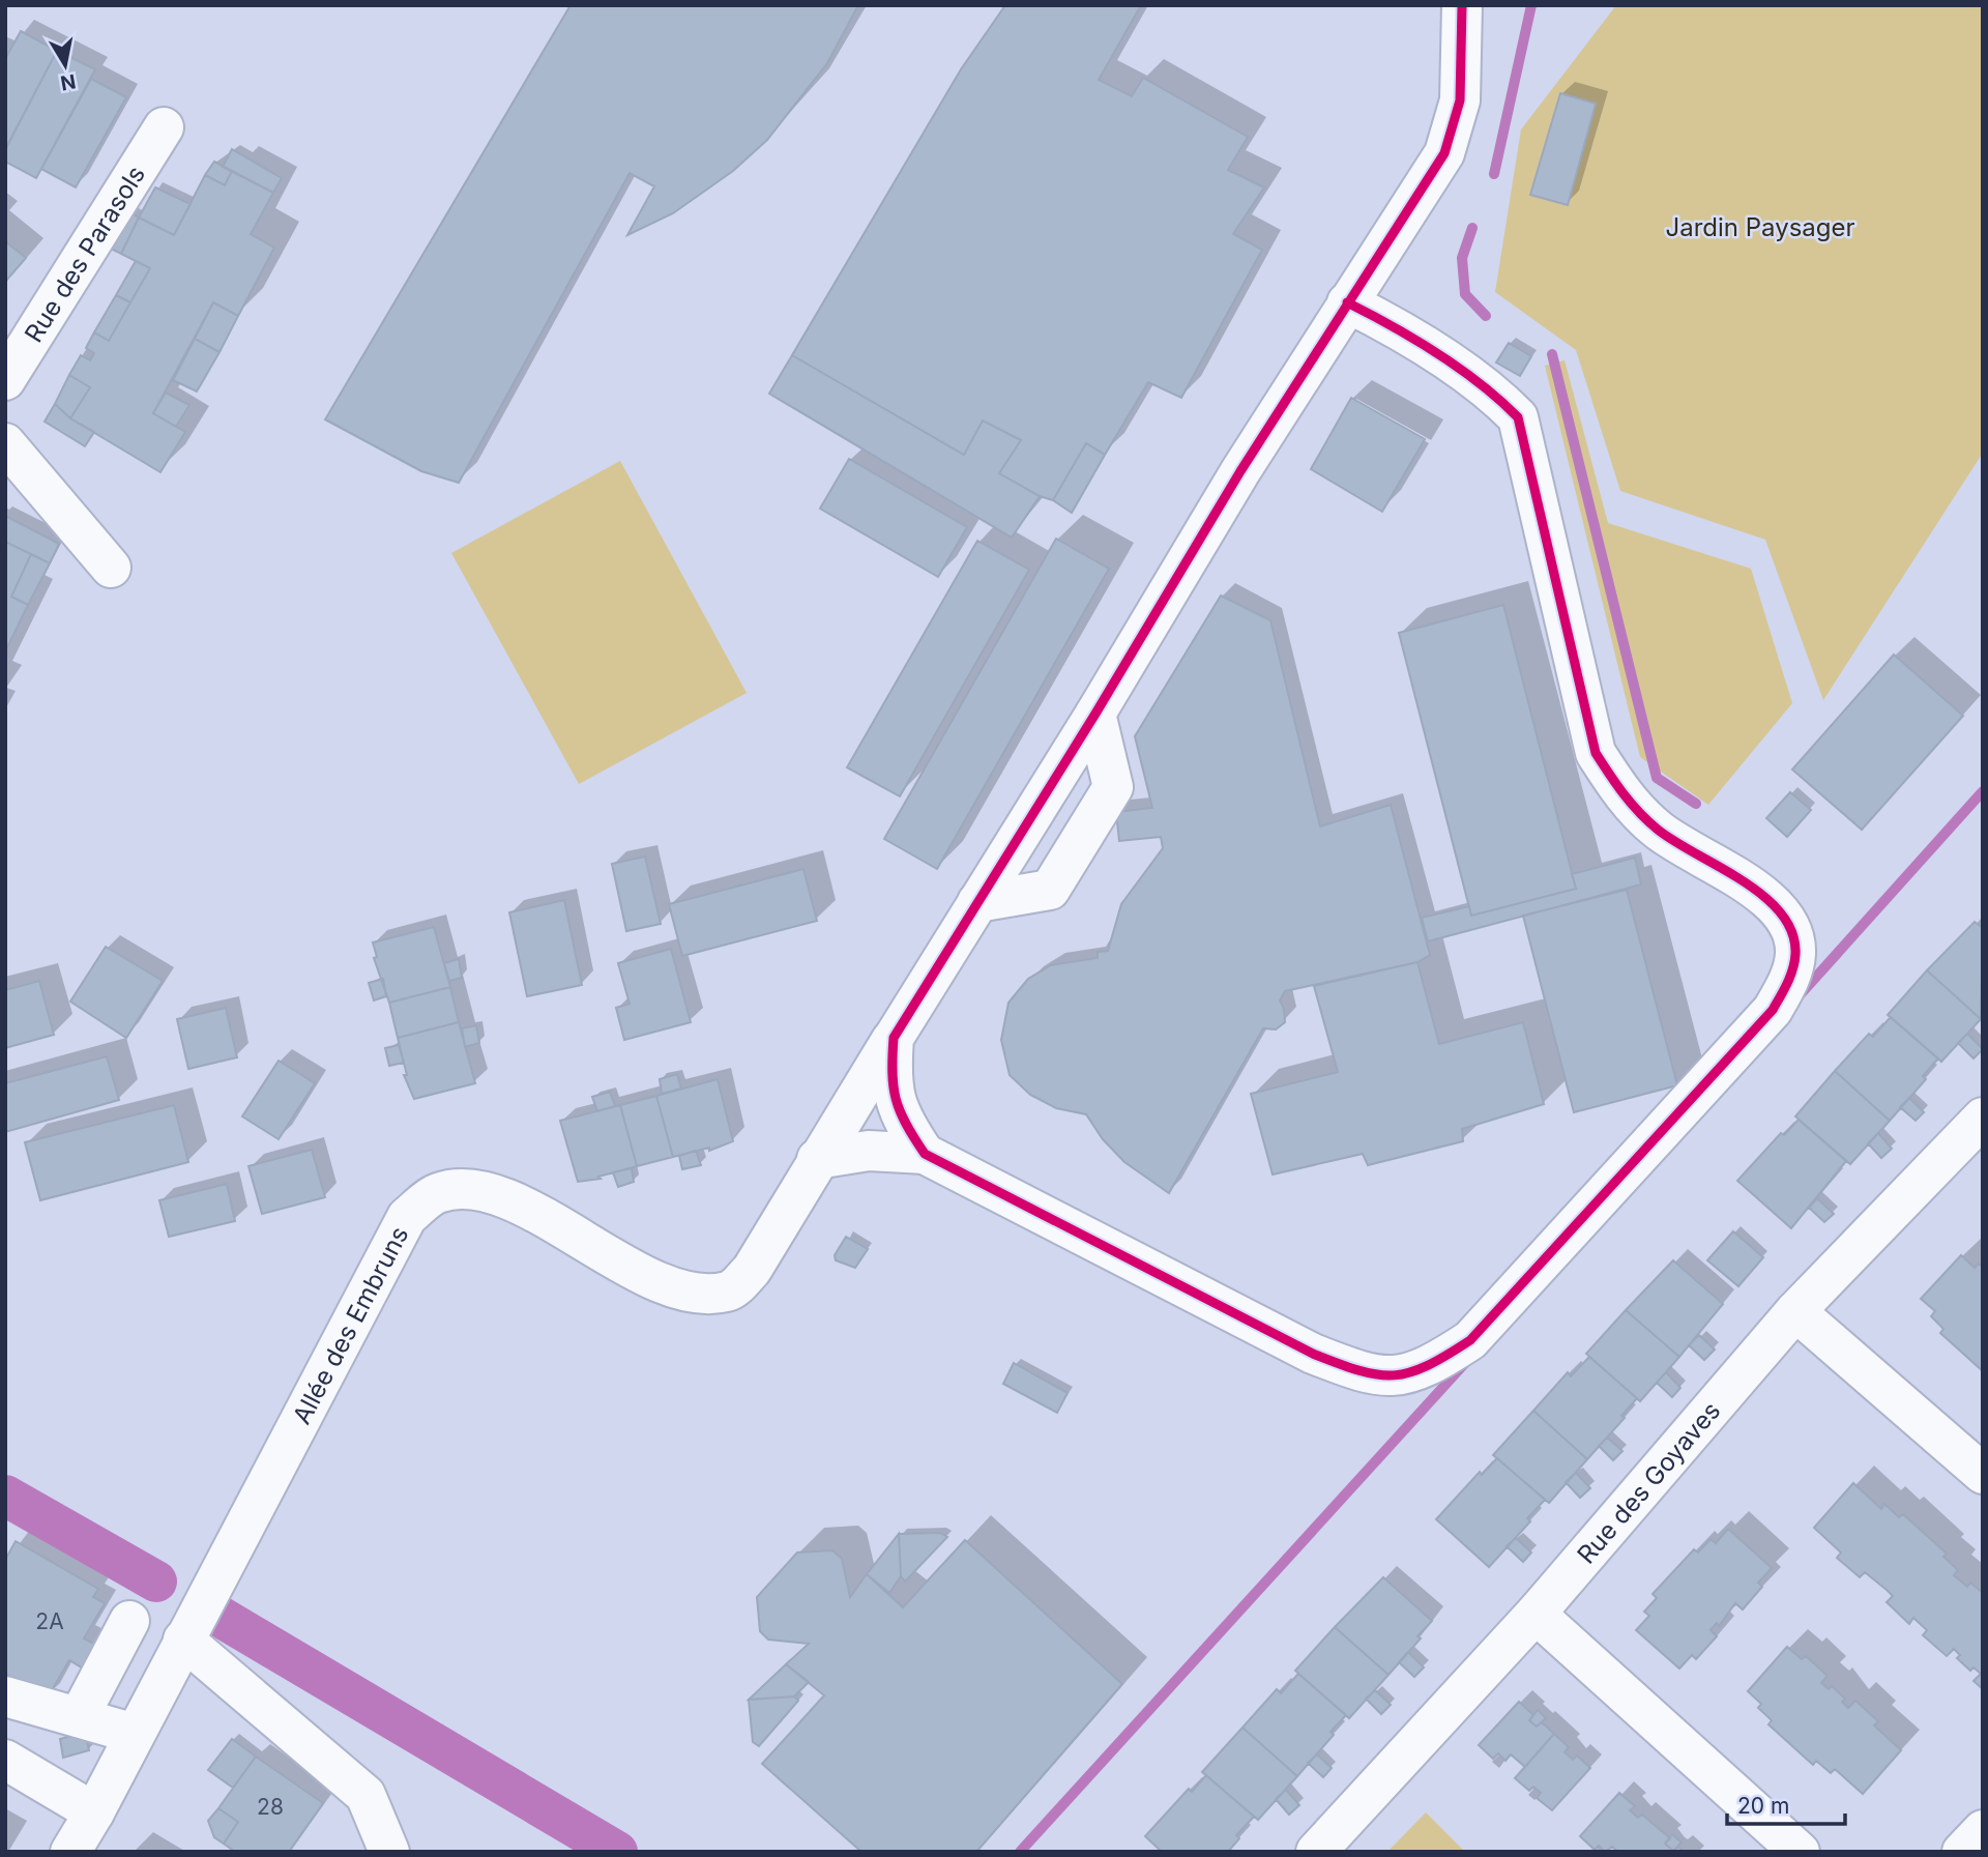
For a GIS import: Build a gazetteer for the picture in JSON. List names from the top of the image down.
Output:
{
  "streets": {
    "street": ["Rue des Parasols", "Allée des Embruns", "Rue des Goyaves"]
  },
  "parks": ["Jardin Paysager"],
  "house_numbers": ["2A", "28"],
  "scale_bar": "20 m",
  "north": "bottom"
}
